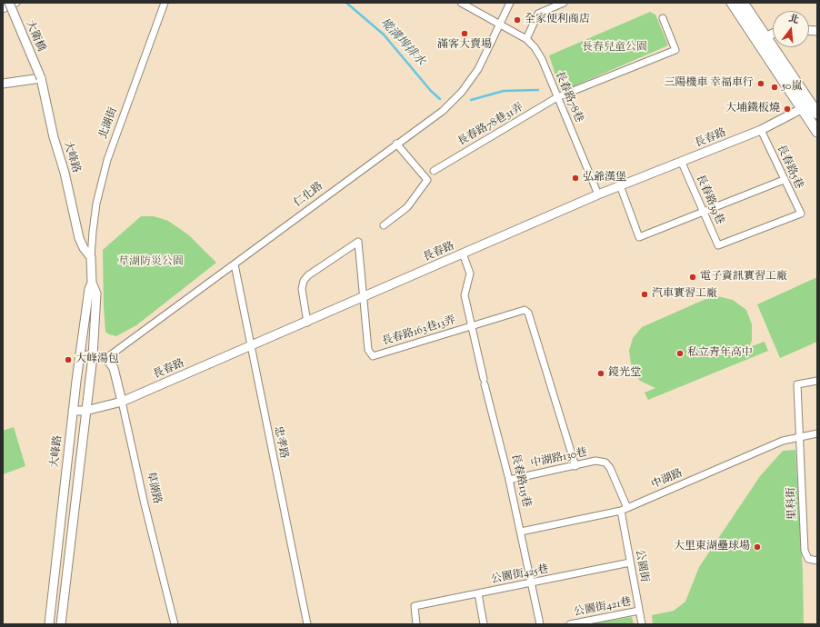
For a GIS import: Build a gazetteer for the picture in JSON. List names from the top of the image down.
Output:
{
  "streets": {
    "street": [
      "大衛橋",
      "長春路78巷",
      "北湖街",
      "長春路78巷31弄",
      "長春路",
      "大峰路",
      "長春路5巷",
      "仁化路",
      "長春路39巷",
      "長春路163巷13弄",
      "忠孝路",
      "中湖路130巷",
      "中湖路",
      "長春路115巷",
      "草湖路",
      "里科街",
      "公園街",
      "公園街425巷",
      "公園街421巷"
    ]
  },
  "crossings": [
    ["大衛橋", "大峰路"],
    ["長春路78巷", "長春路78巷31弄"],
    ["長春路78巷", "長春路"],
    ["長春路78巷", "仁化路"],
    ["北湖街", "大峰路"],
    ["長春路", "大峰路"],
    ["長春路", "長春路5巷"],
    ["長春路", "長春路39巷"],
    ["長春路", "長春路163巷13弄"],
    ["長春路", "忠孝路"],
    ["長春路", "長春路115巷"],
    ["長春路", "草湖路"],
    ["長春路5巷", "長春路39巷"],
    ["仁化路", "忠孝路"],
    ["仁化路", "草湖路"],
    ["長春路163巷13弄", "中湖路130巷"],
    ["長春路163巷13弄", "長春路115巷"],
    ["中湖路130巷", "中湖路"],
    ["中湖路130巷", "長春路115巷"],
    ["中湖路130巷", "公園街"],
    ["中湖路", "長春路115巷"],
    ["中湖路", "里科街"],
    ["中湖路", "公園街"],
    ["長春路115巷", "公園街425巷"],
    ["公園街", "公園街425巷"],
    ["公園街", "公園街421巷"]
  ],
  "water": ["墘溝埤排水"],
  "parks": ["長春兒童公園", "草湖防災公園"],
  "places": [
    "全家便利商店",
    "滿客大賣場",
    "三陽機車 幸福車行",
    "50嵐",
    "大埔鐵板燒",
    "弘爺漢堡",
    "電子資訊實習工廠",
    "汽車實習工廠",
    "私立青年高中",
    "大峰湯包",
    "鏡光堂",
    "大里東湖壘球場"
  ],
  "north": "top"
}
